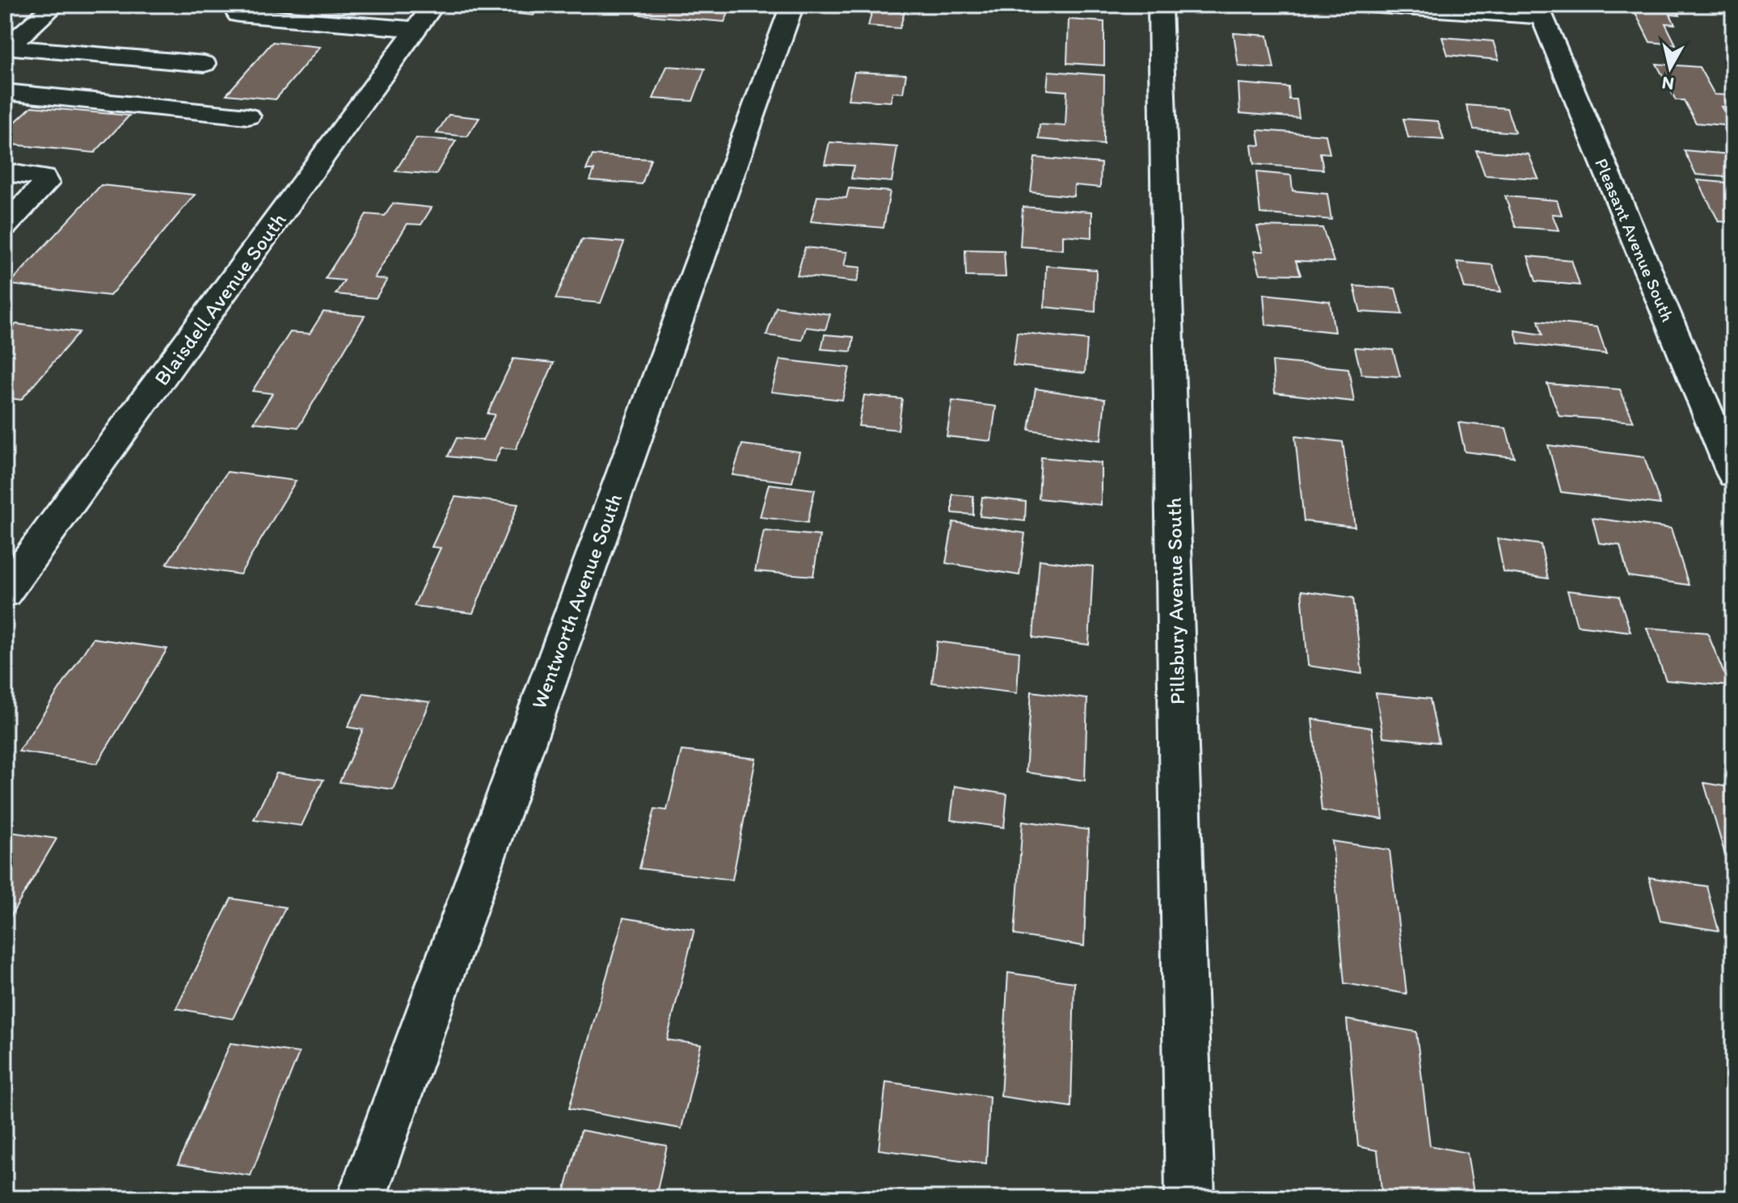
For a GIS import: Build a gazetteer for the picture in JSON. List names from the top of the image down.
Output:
{
  "streets": {
    "street": [
      "Pleasant Avenue South",
      "Blaisdell Avenue South",
      "Wentworth Avenue South",
      "Pillsbury Avenue South"
    ]
  },
  "north": "bottom"
}
